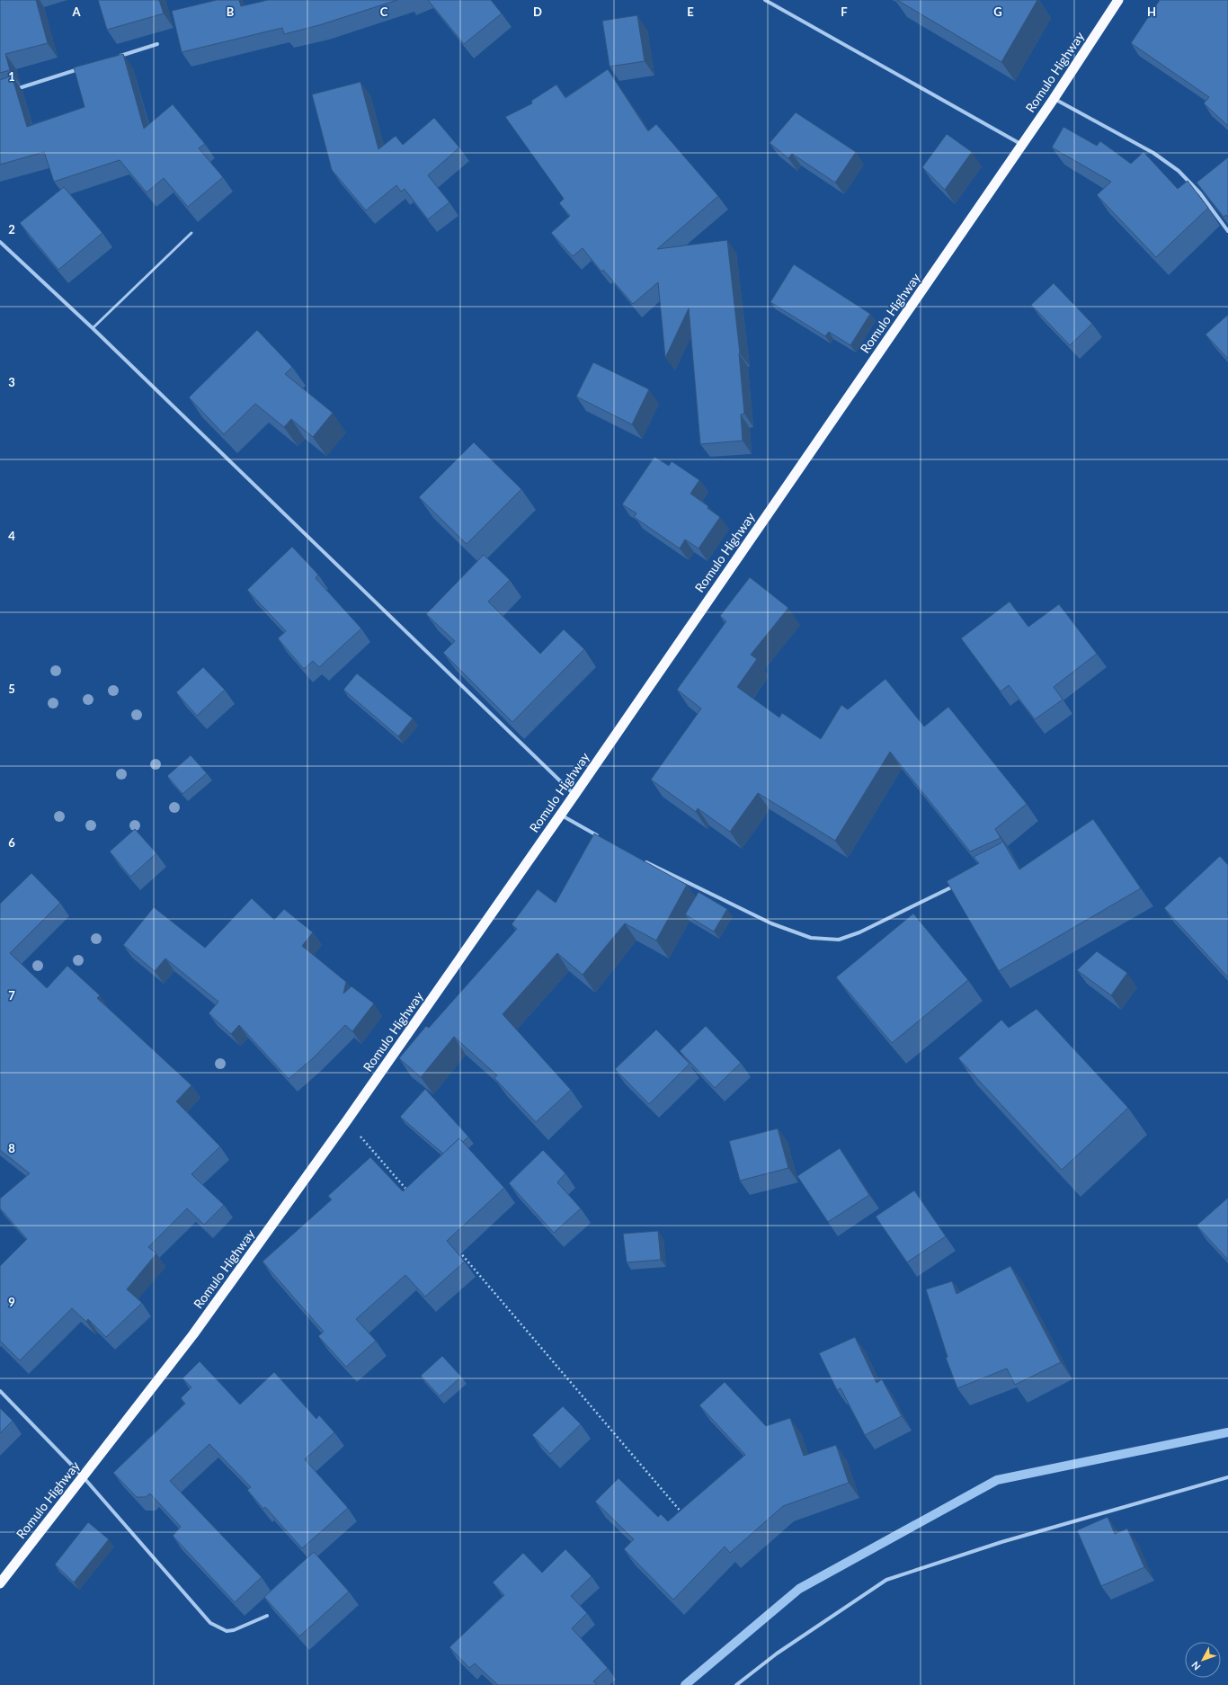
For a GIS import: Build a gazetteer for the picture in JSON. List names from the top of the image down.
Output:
{
  "streets": {
    "highway": ["Romulo Highway"]
  },
  "north": "bottom left",
  "grid": {
    "columns": [
      "A",
      "B",
      "C",
      "D",
      "E",
      "F",
      "G",
      "H"
    ],
    "rows": [
      "1",
      "2",
      "3",
      "4",
      "5",
      "6",
      "7",
      "8",
      "9"
    ]
  }
}
